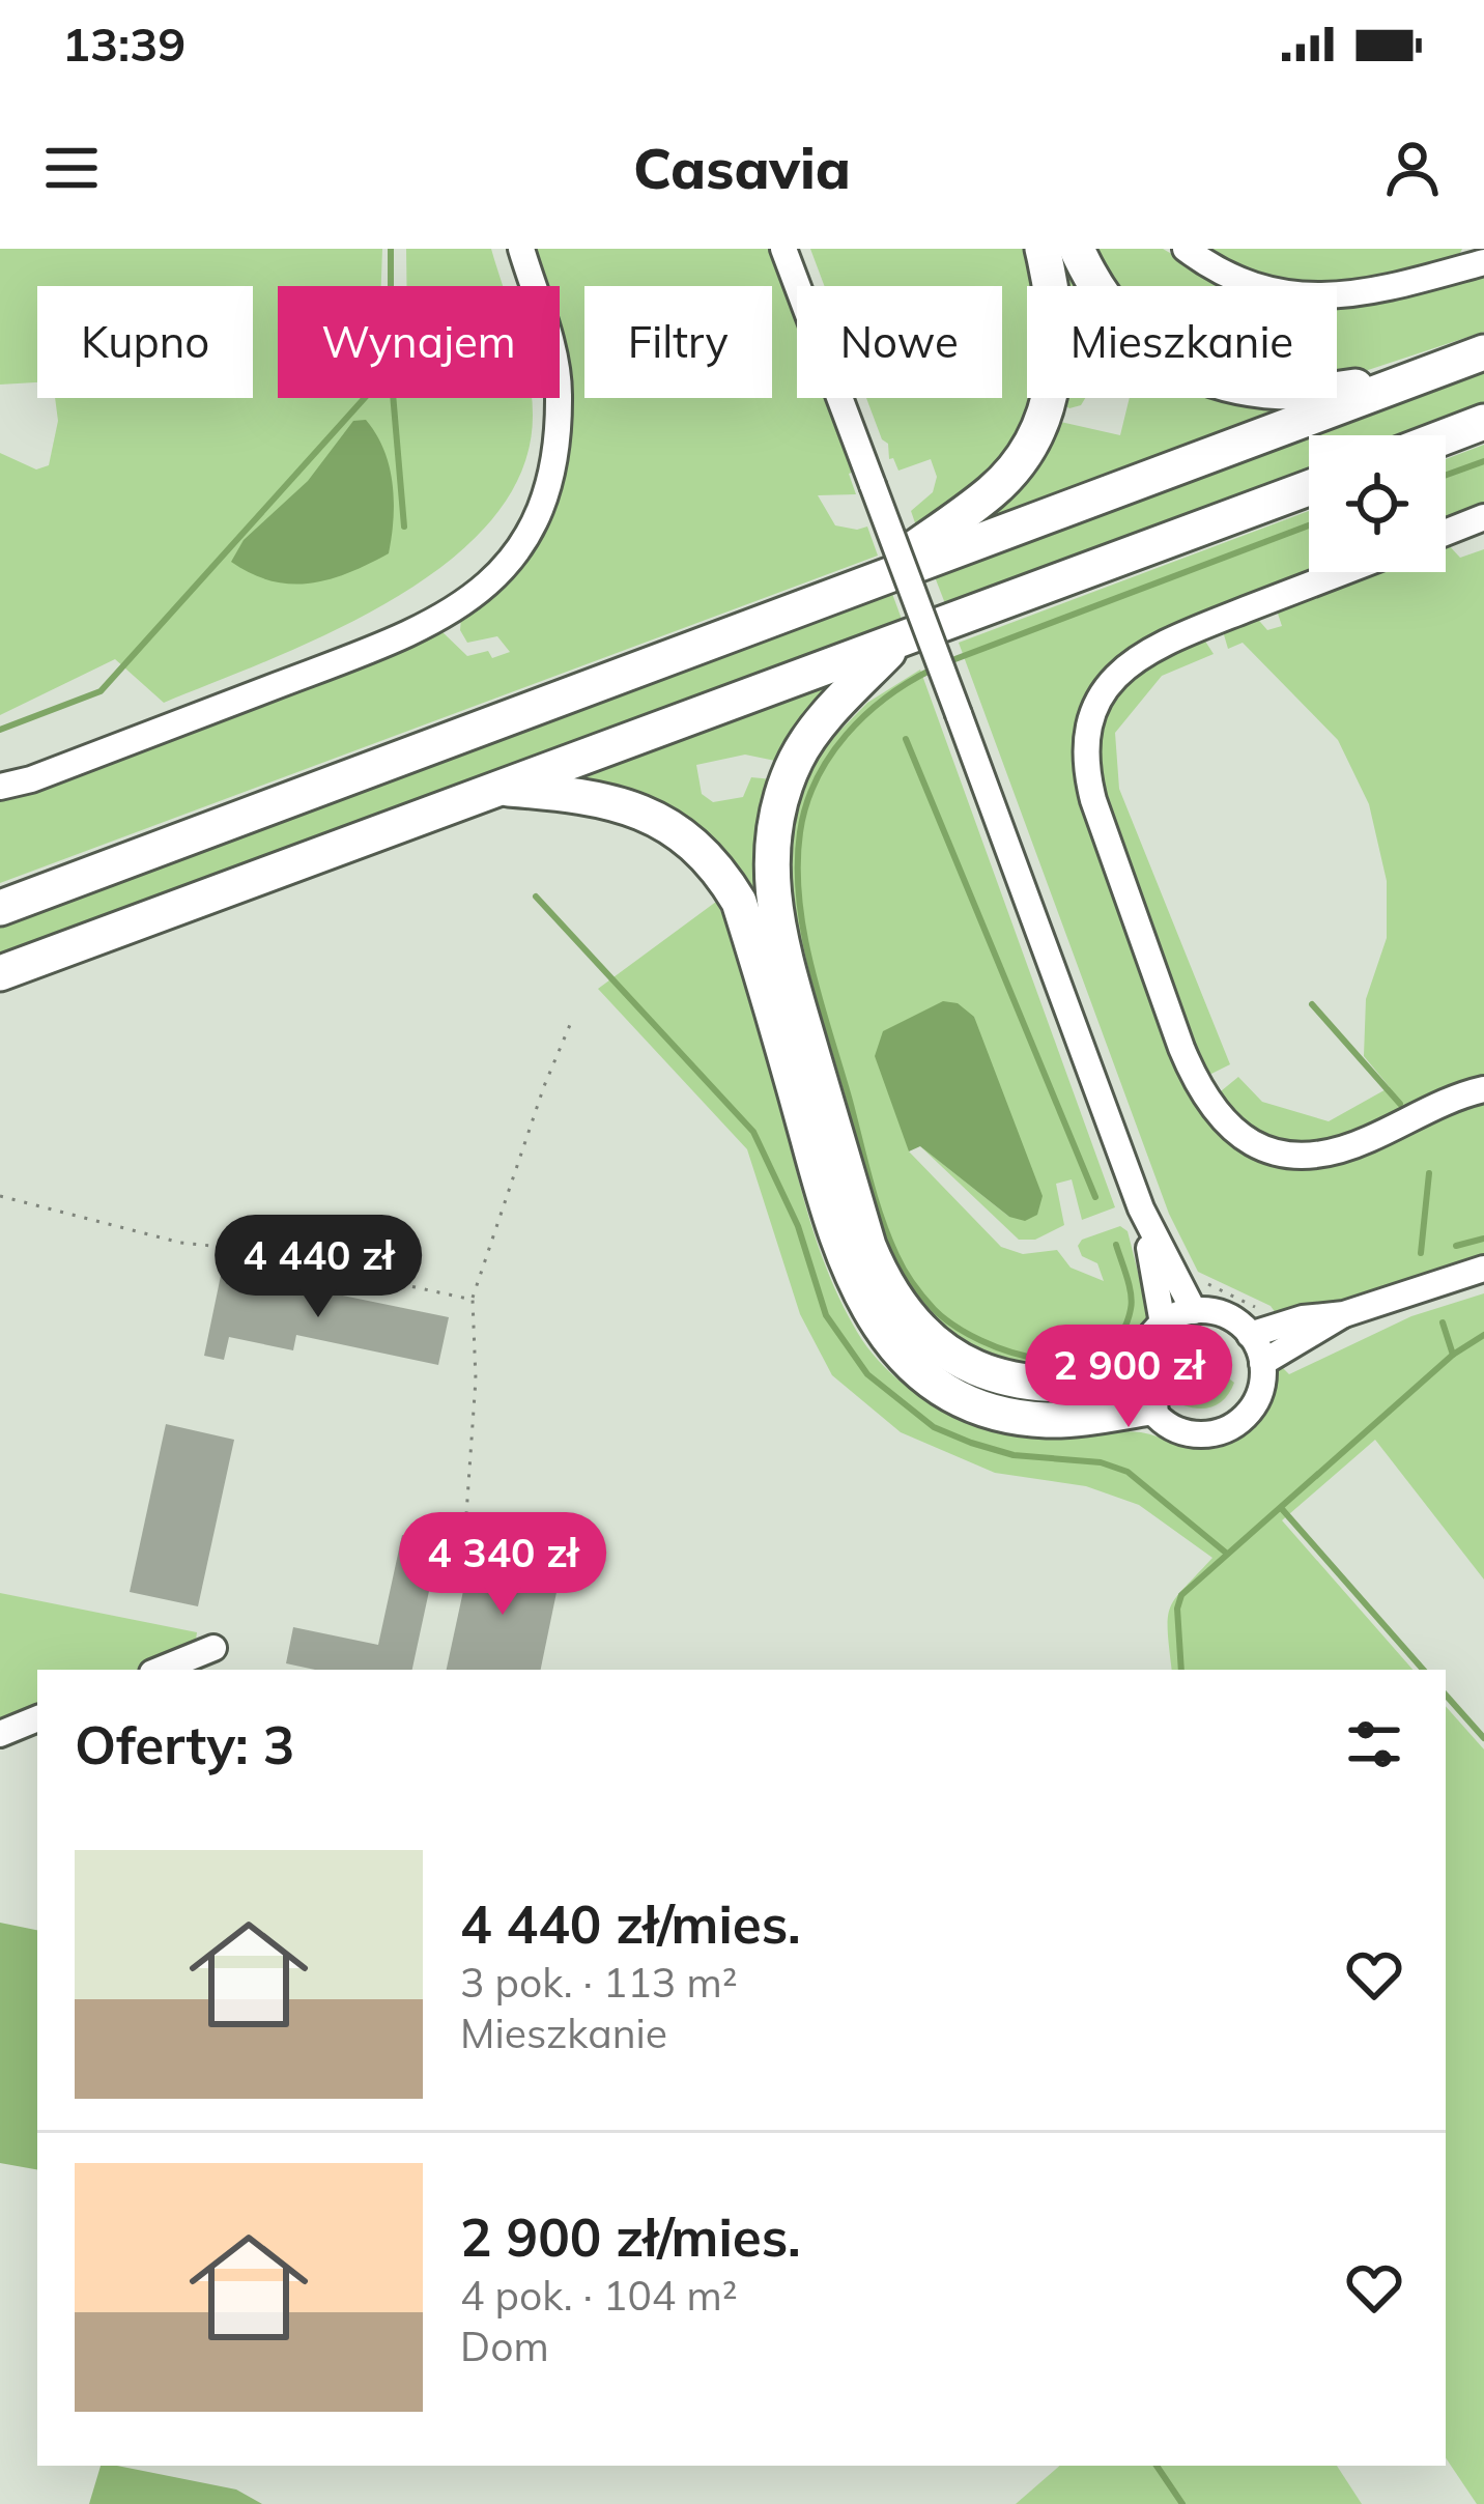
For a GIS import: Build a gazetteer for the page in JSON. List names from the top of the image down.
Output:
{
  "page": {
    "status": "13:39",
    "header": "Casavia",
    "chip": [
      "Kupno",
      "Wynajem",
      "Filtry",
      "Nowe",
      "Mieszkanie"
    ],
    "price": ["4 440 zł", "2 900 zł", "4 340 zł"],
    "heading": "Oferty: 3",
    "list": [
      {
        "name": "4 440 zł/mies.",
        "note": "3 pok. · 113 m² · Mieszkanie"
      },
      {
        "name": "2 900 zł/mies.",
        "note": "4 pok. · 104 m² · Dom"
      }
    ]
  }
}
